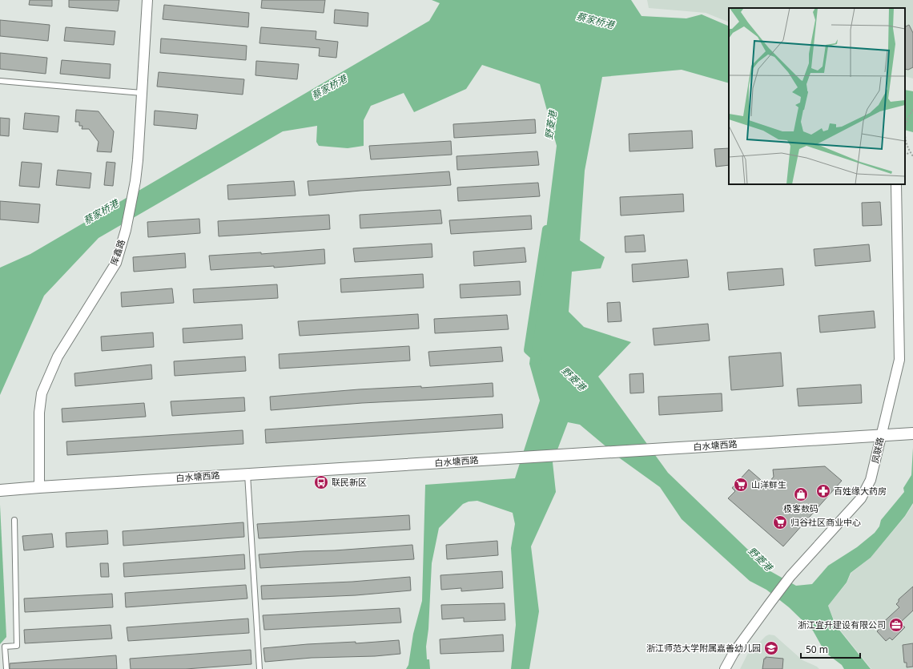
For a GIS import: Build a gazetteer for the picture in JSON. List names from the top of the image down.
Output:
{
  "streets": {
    "street": ["厍鑫路", "白水塘西路", "凤联路"]
  },
  "crossings": [
    ["厍鑫路", "白水塘西路"],
    ["白水塘西路", "凤联路"]
  ],
  "water": ["蔡家桥港", "野菱港"],
  "places": {
    "bus stop": ["联民新区"],
    "supermarket": ["山洋鲜生", "归谷社区商业中心"],
    "pharmacy": ["百姓缘大药房"],
    "shop": ["极客数码"],
    "office": ["浙江宜升建设有限公司"],
    "school or university": ["浙江师范大学附属嘉善幼儿园"]
  },
  "scale_bar": "50 m"
}
